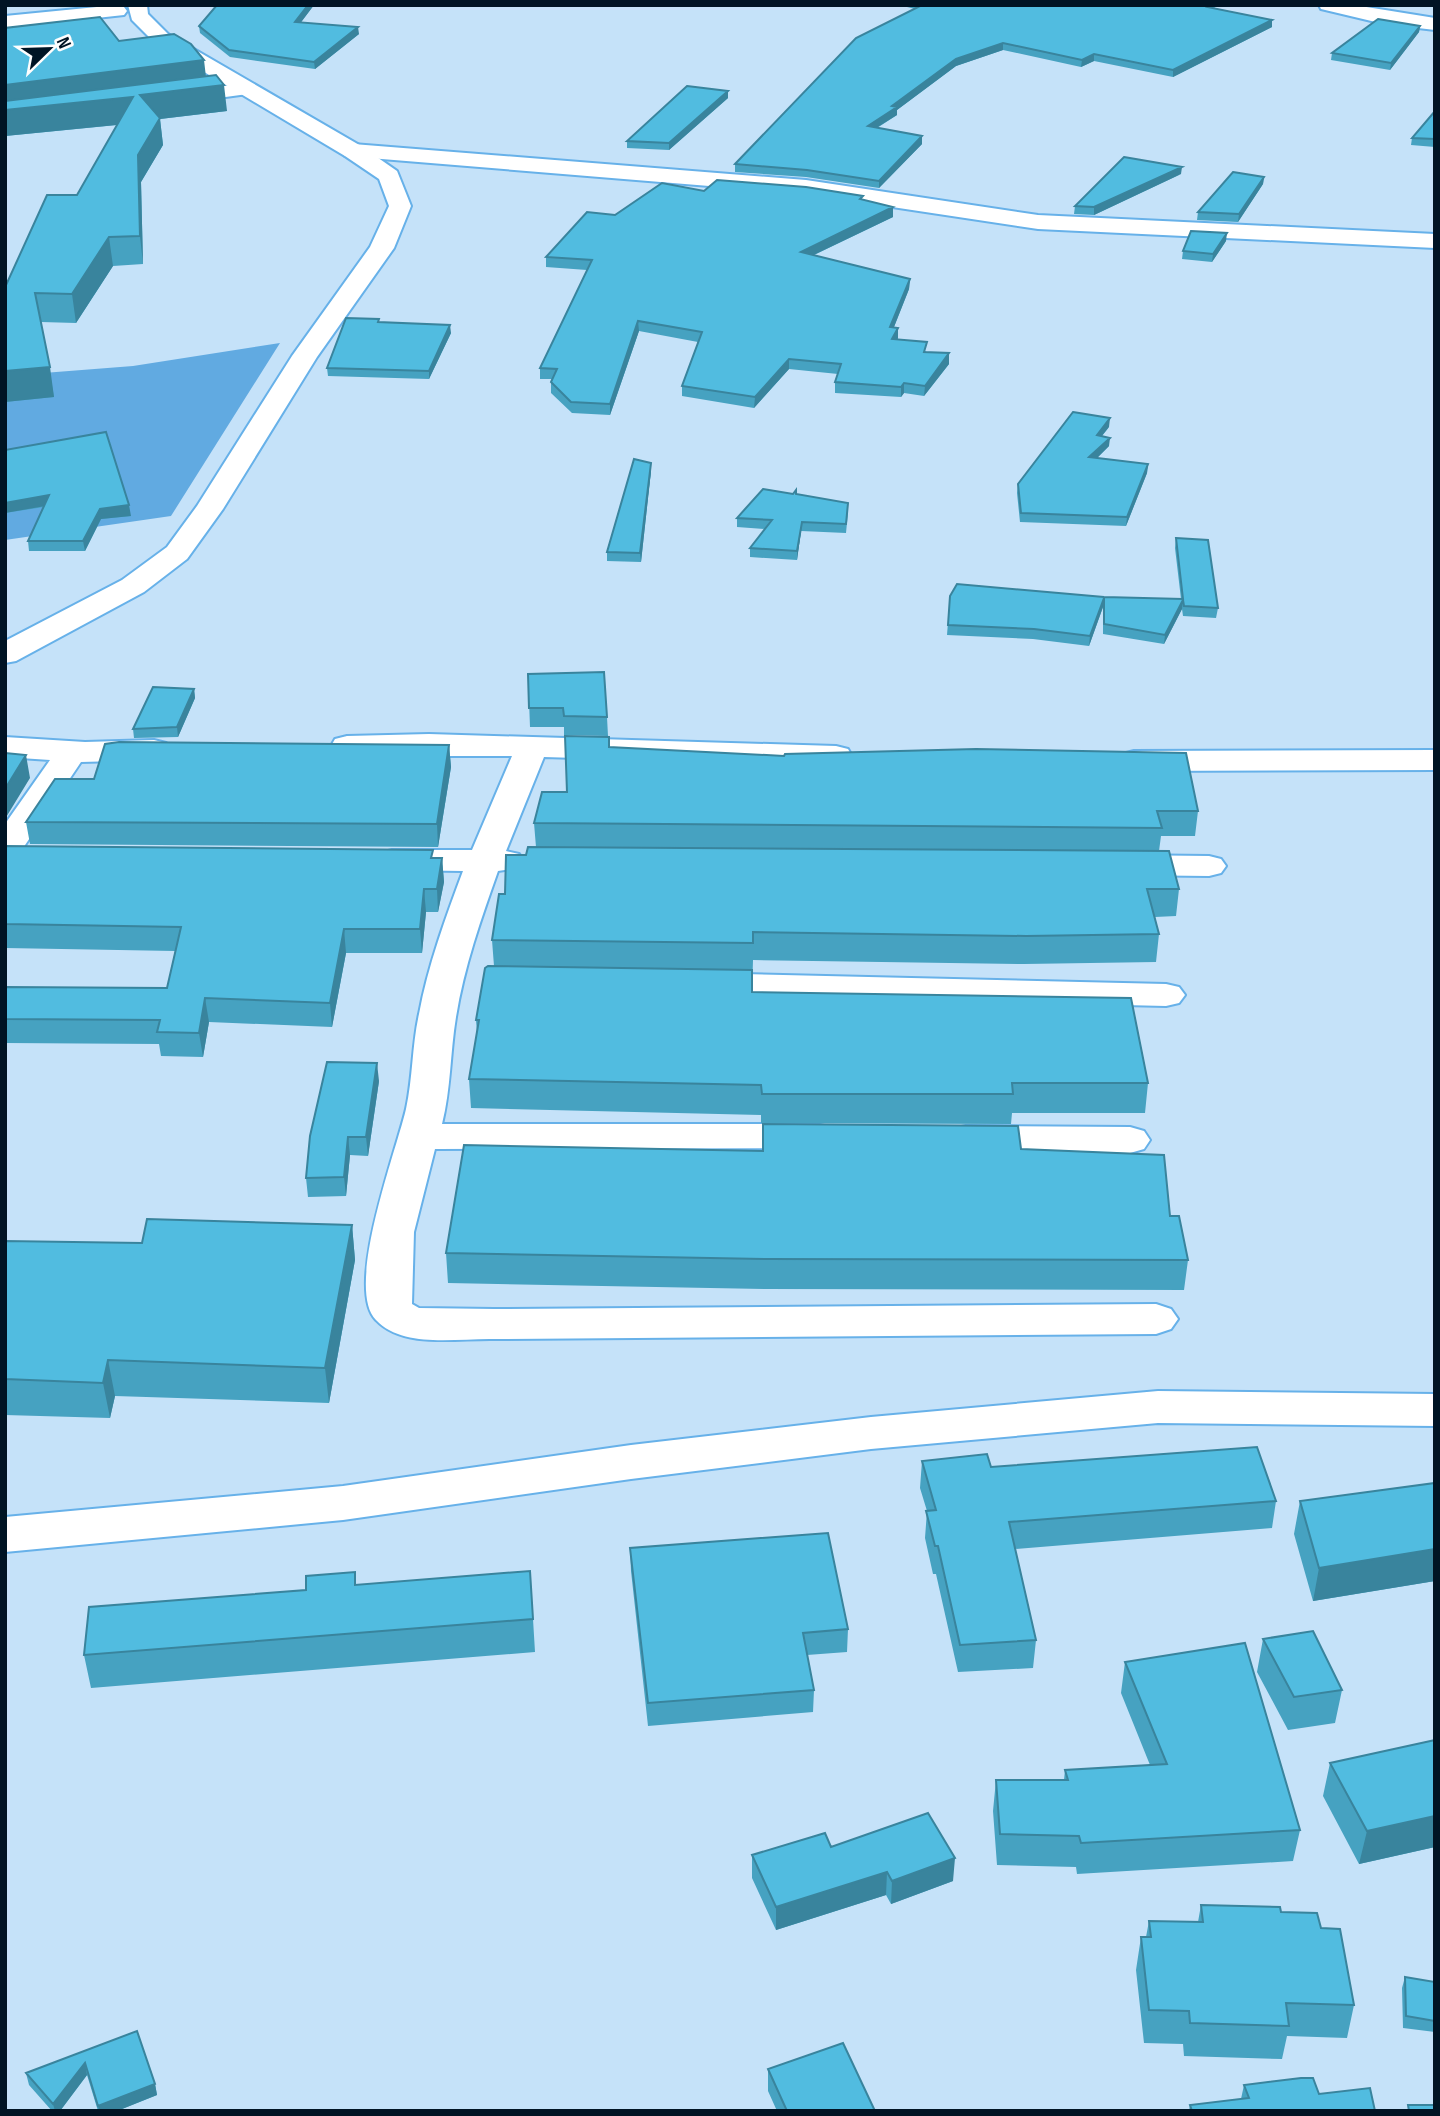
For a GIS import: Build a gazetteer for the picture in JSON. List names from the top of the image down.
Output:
{
  "north": "top right"
}
